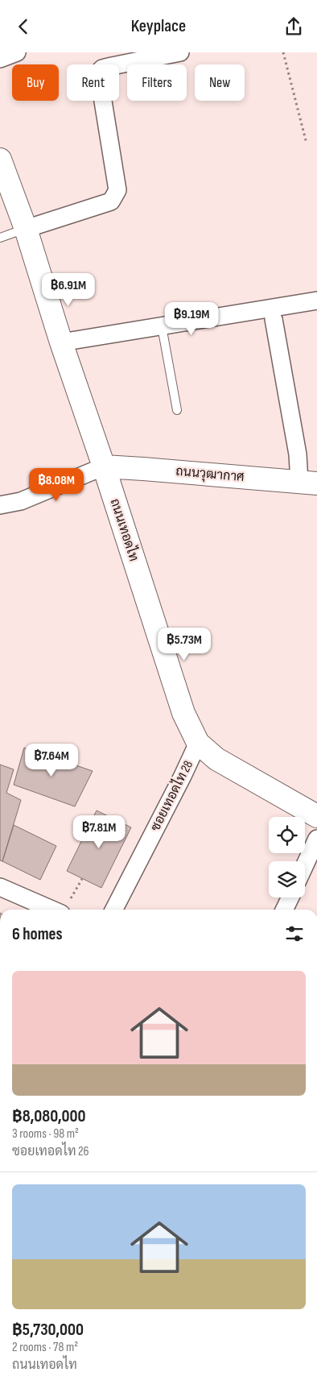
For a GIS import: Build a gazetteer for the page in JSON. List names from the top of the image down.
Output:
{
  "streets": {
    "main road": ["ถนนวุฒากาศ", "ถนนเทอดไท"],
    "street": ["ซอยเทอดไท 28"]
  },
  "crossings": [
    ["ถนนวุฒากาศ", "ถนนเทอดไท"],
    ["ถนนเทอดไท", "ซอยเทอดไท 28"]
  ],
  "page": {
    "header": "Keyplace",
    "chip": [
      "Buy",
      "Rent",
      "Filters",
      "New"
    ],
    "price": [
      "฿6.91M",
      "฿9.19M",
      "฿8.08M",
      "฿5.73M",
      "฿7.64M",
      "฿7.81M"
    ],
    "heading": "6 homes",
    "list": [
      {
        "name": "฿8,080,000",
        "note": "3 rooms · 98 m² · ซอยเทอดไท 26"
      },
      {
        "name": "฿5,730,000",
        "note": "2 rooms · 78 m² · ถนนเทอดไท"
      }
    ]
  }
}
